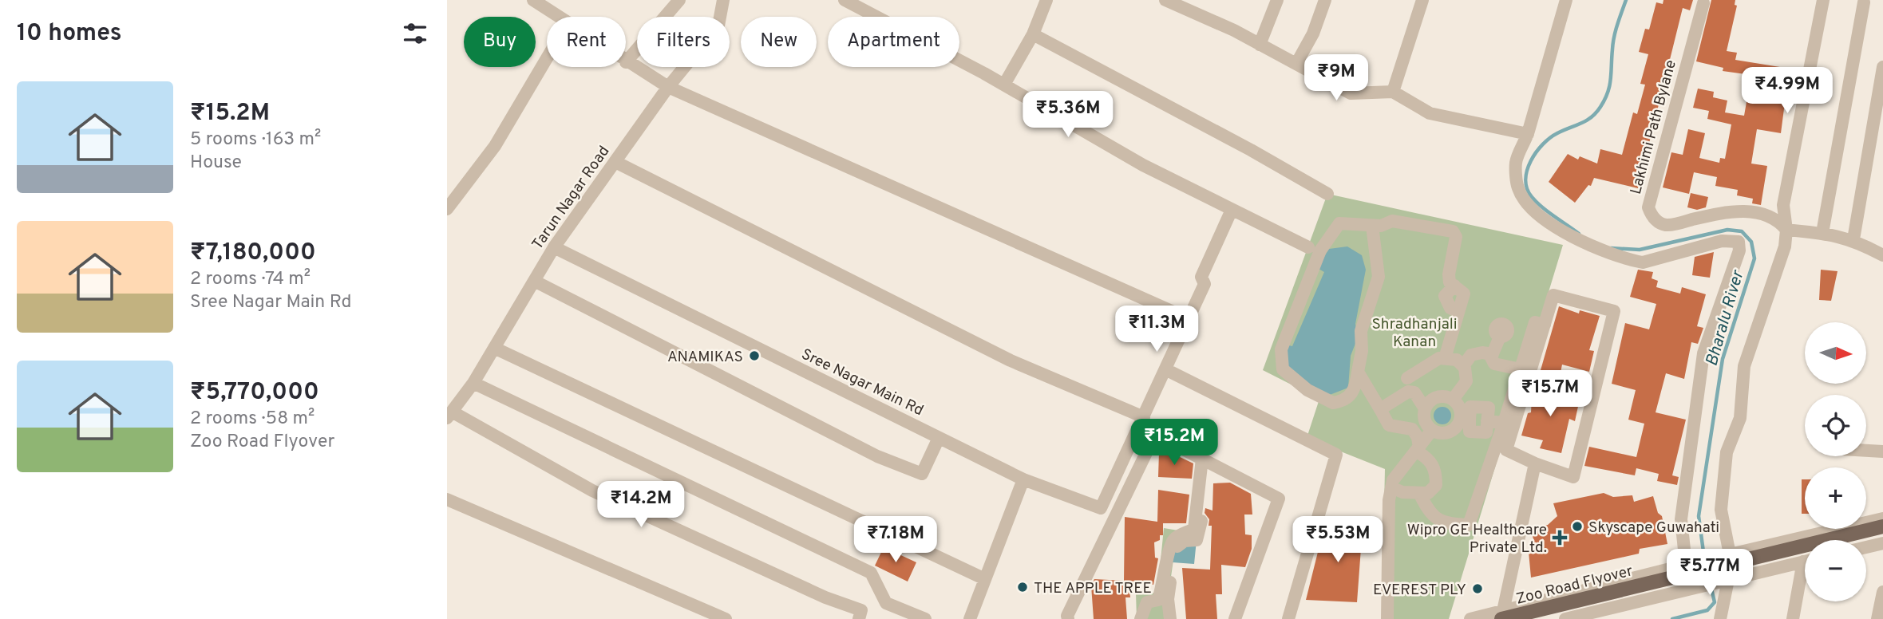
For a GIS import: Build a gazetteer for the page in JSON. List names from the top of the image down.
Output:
{
  "streets": {
    "main road": ["Zoo Road Flyover"],
    "street": ["Lakhimi Path Bylane", "Tarun Nagar Road", "Sree Nagar Main Rd"]
  },
  "crossings": [
    ["Tarun Nagar Road", "Sree Nagar Main Rd"]
  ],
  "water": ["Bharalu River"],
  "parks": ["Shradhanjali Kanan"],
  "places": {
    "other": [
      "ANAMIKAS",
      "Skyscape Guwahati",
      "THE APPLE TREE",
      "EVEREST PLY"
    ],
    "health": ["Wipro GE Healthcare Private Ltd."]
  },
  "north": "right",
  "page": {
    "heading": "10 homes",
    "chip": [
      "Buy",
      "Rent",
      "Filters",
      "New",
      "Apartment"
    ],
    "price": [
      "₹9M",
      "₹4.99M",
      "₹5.36M",
      "₹11.3M",
      "₹15.7M",
      "₹15.2M",
      "₹14.2M",
      "₹7.18M",
      "₹5.53M",
      "₹5.77M"
    ],
    "list": [
      {
        "name": "₹15.2M",
        "note": "5 rooms · 163 m² · House"
      },
      {
        "name": "₹7,180,000",
        "note": "2 rooms · 74 m² · Sree Nagar Main Rd"
      },
      {
        "name": "₹5,770,000",
        "note": "2 rooms · 58 m² · Zoo Road Flyover"
      }
    ],
    "map_buttons": ["+", "−"]
  }
}
